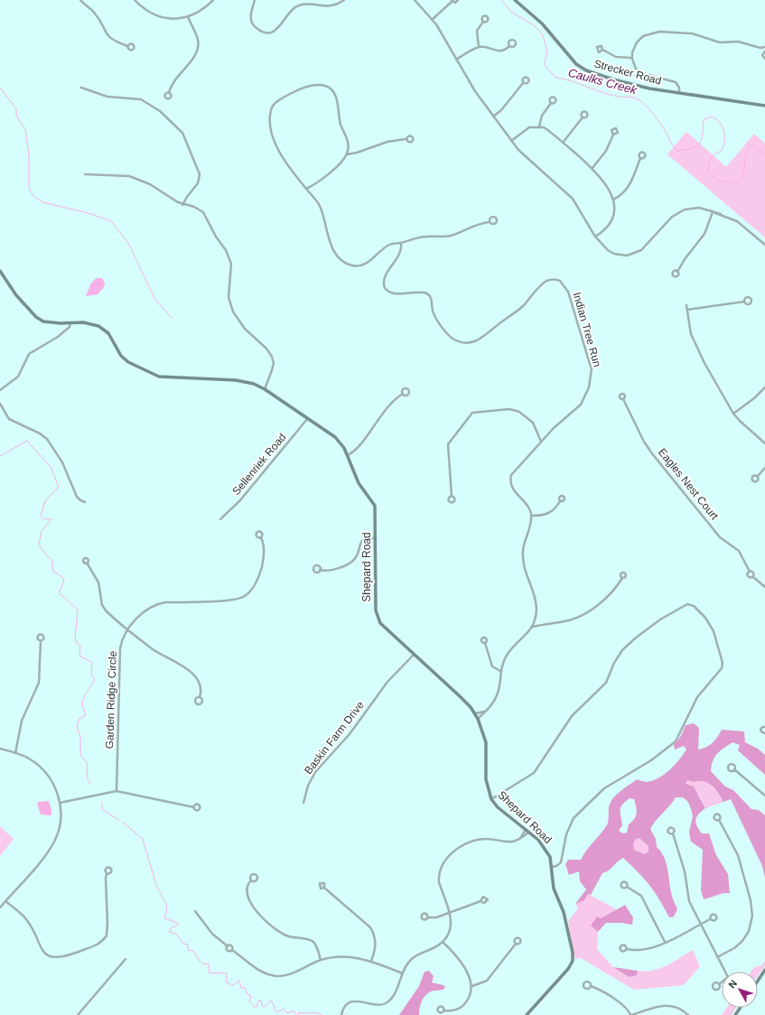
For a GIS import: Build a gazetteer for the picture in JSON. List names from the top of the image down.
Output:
{
  "streets": {
    "street": [
      "Strecker Road",
      "Indian Tree Run",
      "Sellenriek Road",
      "Eagles Nest Court",
      "Shepard Road",
      "Garden Ridge Circle",
      "Baskin Farm Drive"
    ]
  },
  "crossings": [
    ["Sellenriek Road", "Shepard Road"],
    ["Shepard Road", "Baskin Farm Drive"]
  ],
  "water": ["Caulks Creek"],
  "north": "top left"
}
